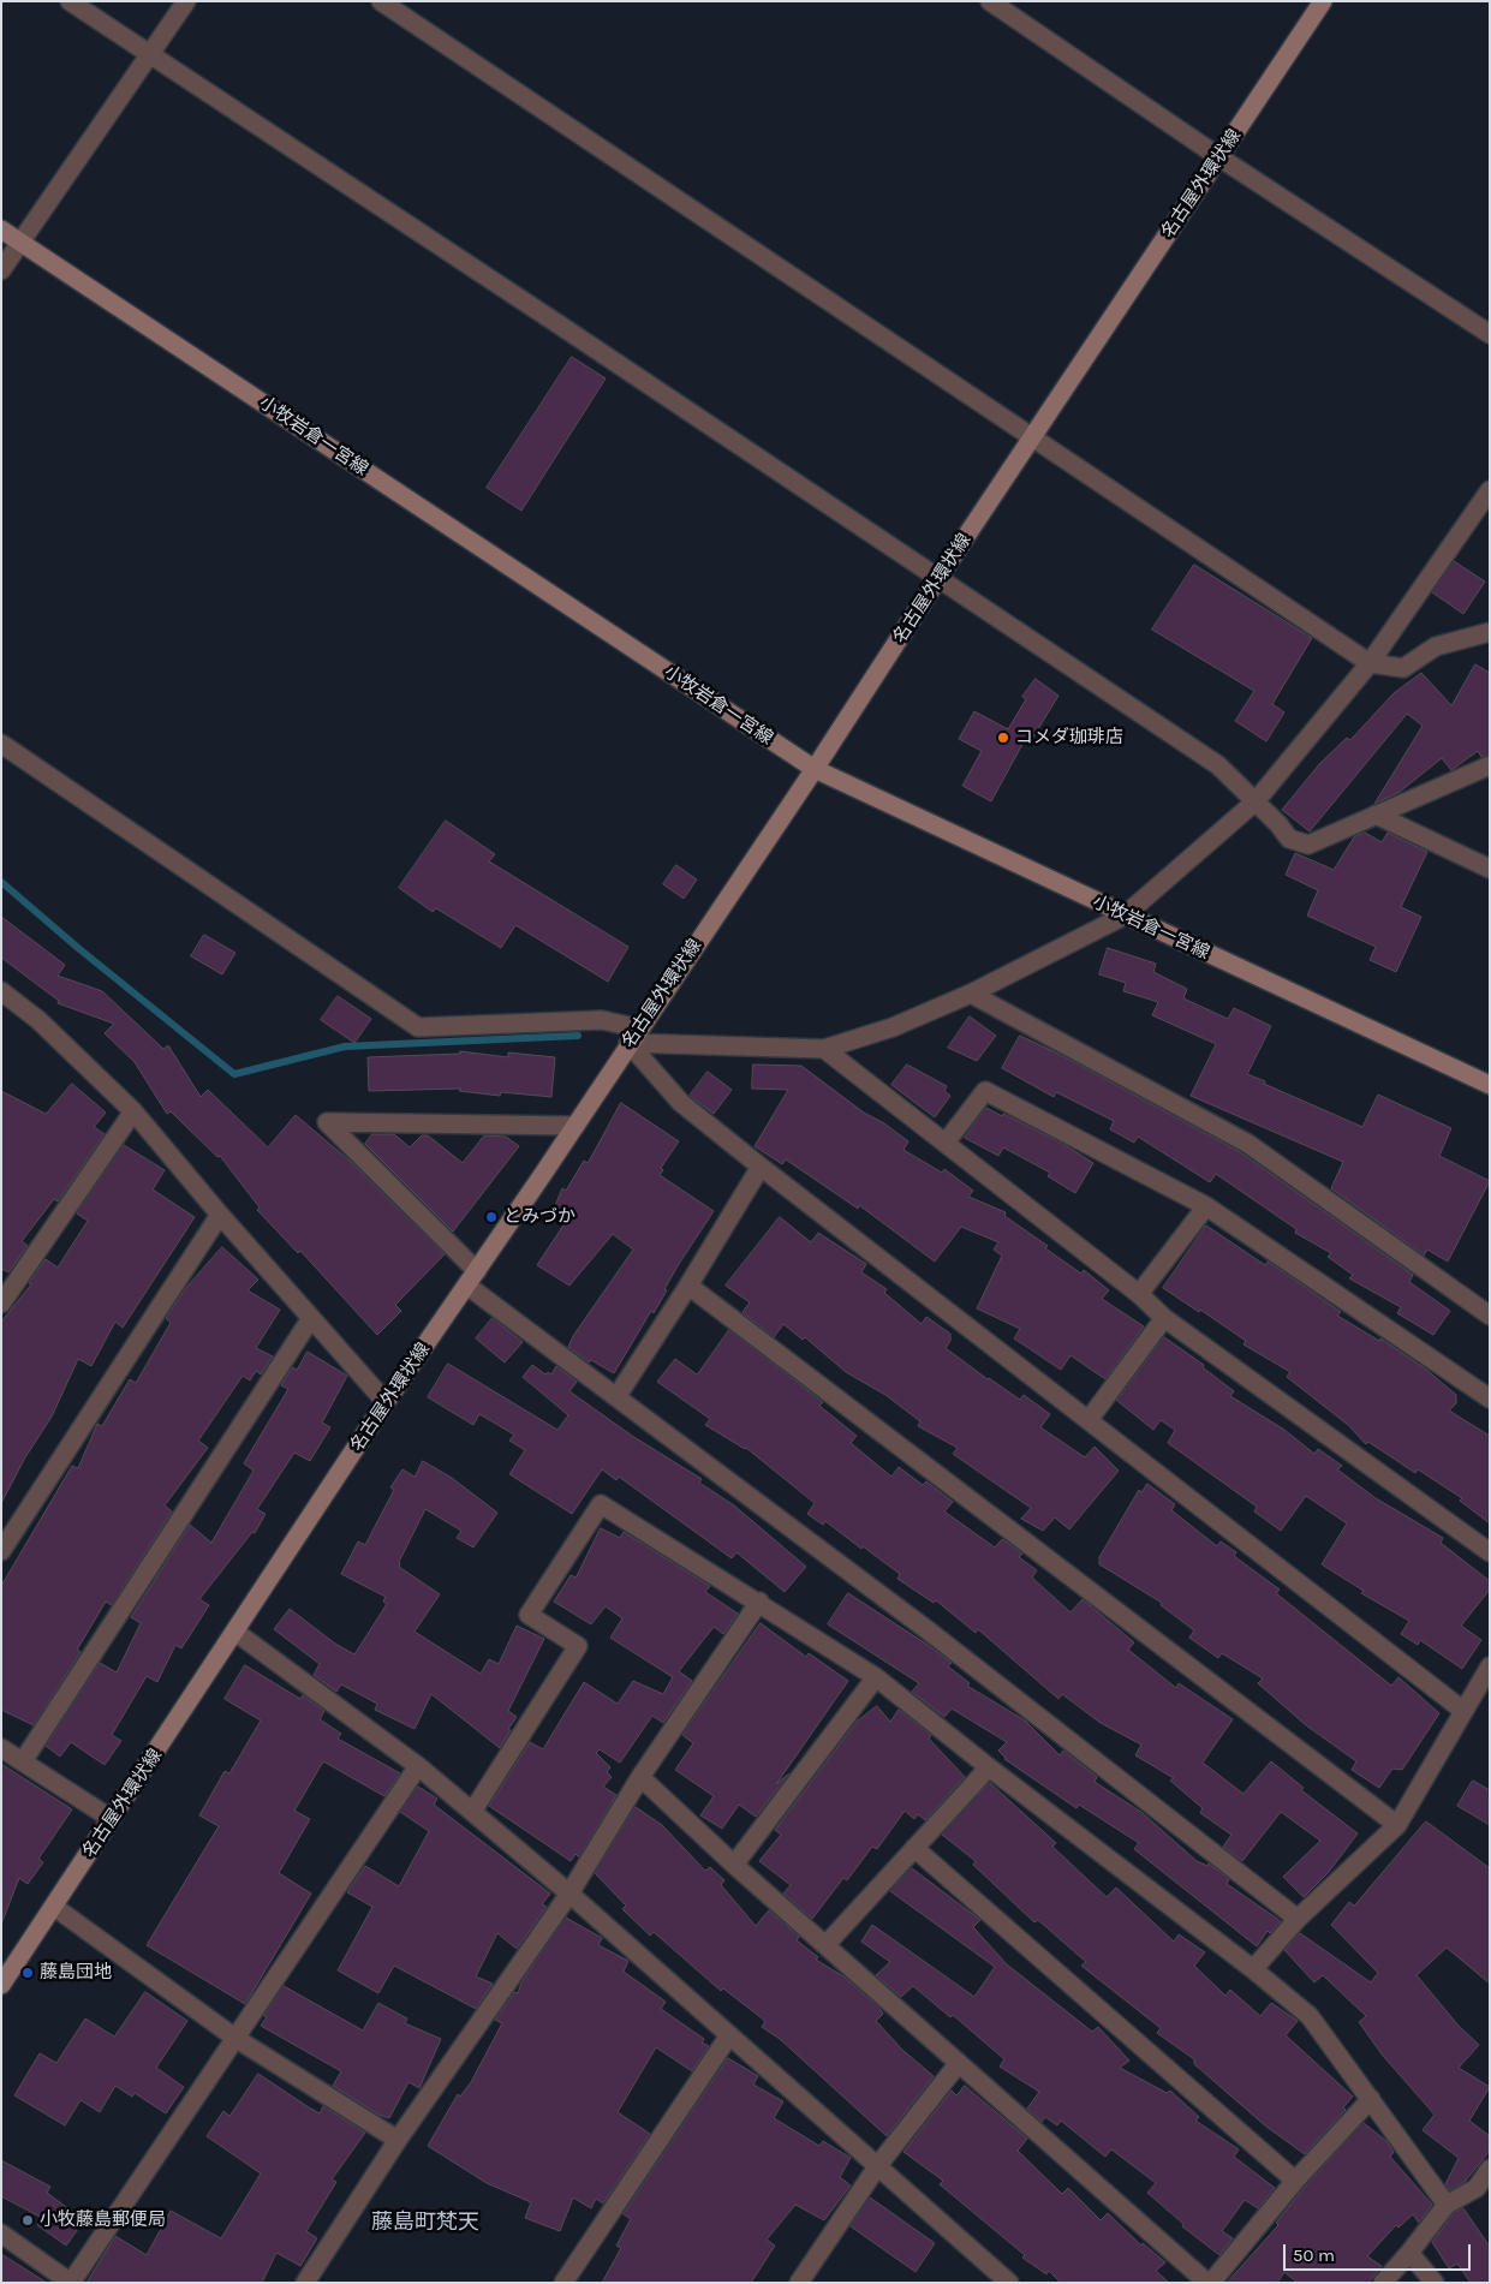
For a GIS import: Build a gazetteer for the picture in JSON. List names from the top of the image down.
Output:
{
  "streets": {
    "main road": ["名古屋外環状線", "小牧岩倉一宮線"]
  },
  "crossings": [
    ["名古屋外環状線", "小牧岩倉一宮線"]
  ],
  "districts": ["藤島町梵天"],
  "places": [
    "コメダ珈琲店",
    "とみづか",
    "藤島団地",
    "小牧藤島郵便局"
  ],
  "scale_bar": "50 m"
}
